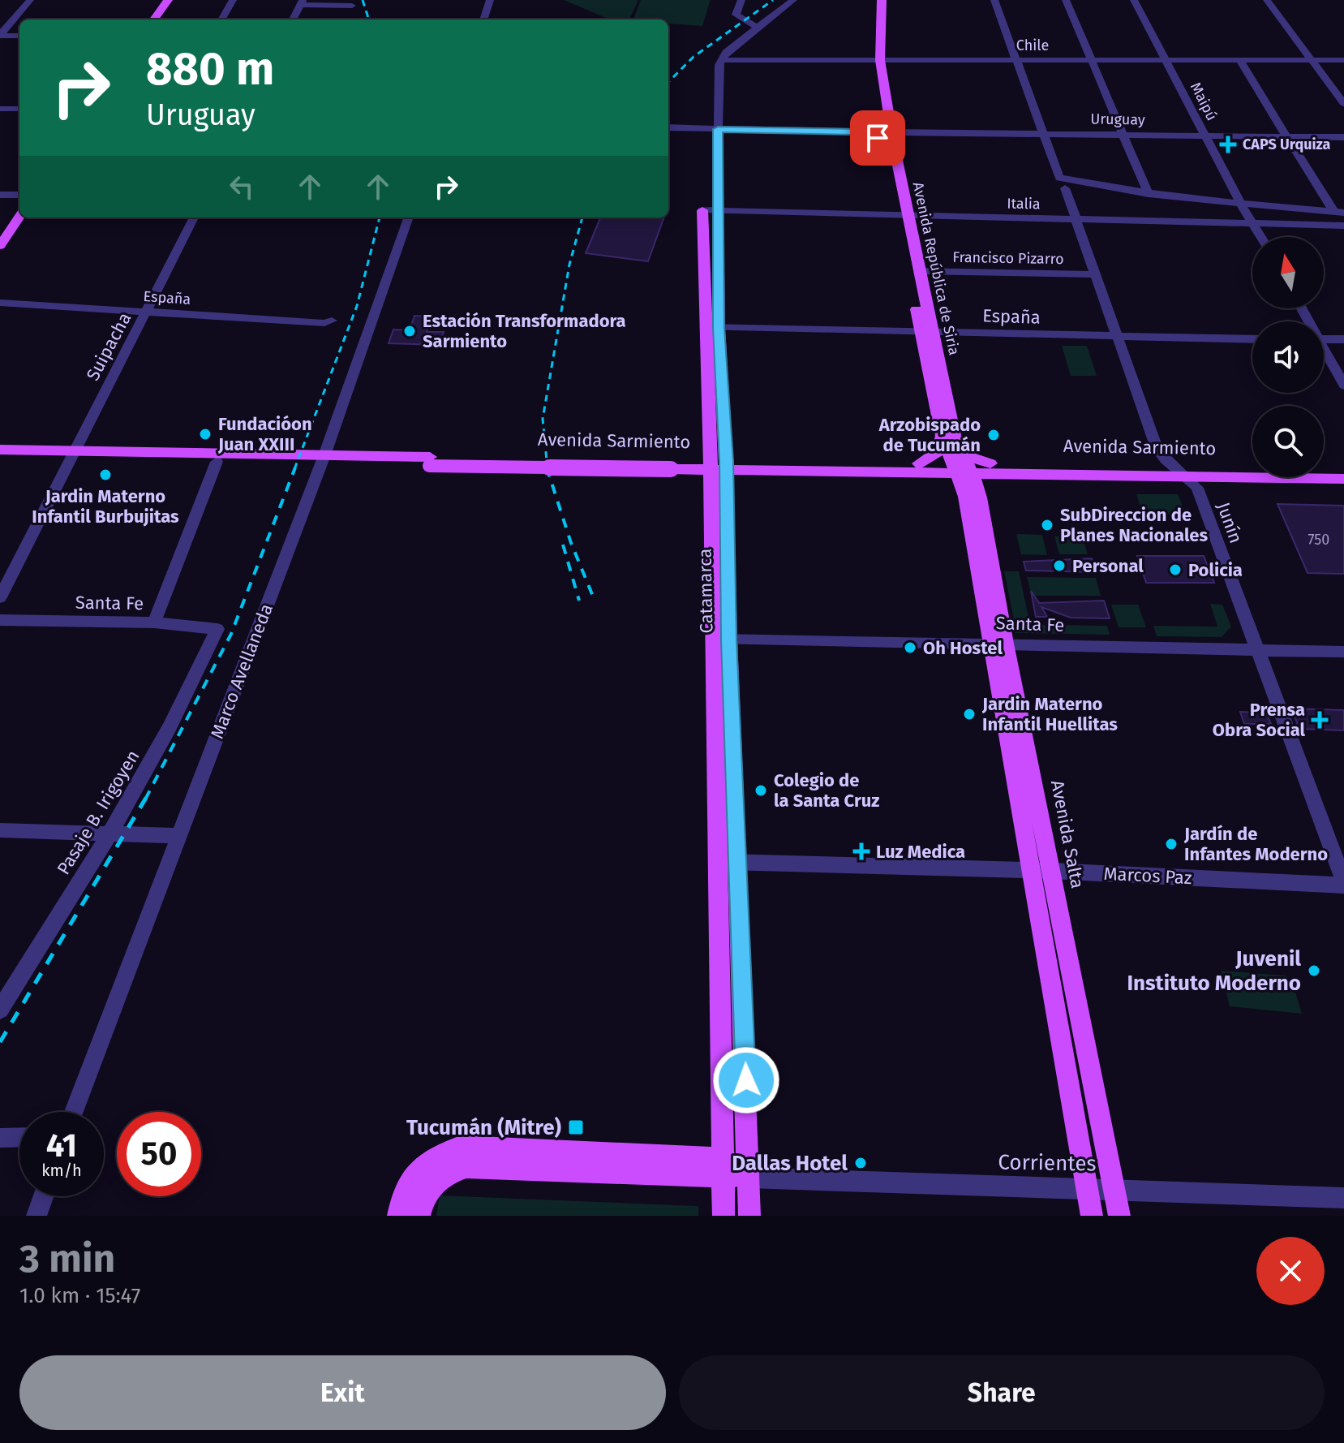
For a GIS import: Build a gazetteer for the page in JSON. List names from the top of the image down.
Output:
{
  "streets": {
    "main road": [
      "Avenida República de Siria",
      "Avenida Sarmiento",
      "Catamarca",
      "Avenida Salta",
      "Corrientes"
    ],
    "street": [
      "Chile",
      "Maipú",
      "Uruguay",
      "Italia",
      "Francisco Pizarro",
      "España",
      "Suipacha",
      "Junín",
      "Santa Fe",
      "Marco Avellaneda",
      "Pasaje B. Irigoyen",
      "Marcos Paz"
    ]
  },
  "crossings": [
    ["Chile", "Maipú"],
    ["Chile", "Avenida República de Siria"],
    ["Chile", "Catamarca"],
    ["Maipú", "Uruguay"],
    ["Maipú", "Italia"],
    ["Uruguay", "Avenida República de Siria"],
    ["Uruguay", "Catamarca"],
    ["Italia", "Avenida República de Siria"],
    ["Italia", "Junín"],
    ["Italia", "Catamarca"],
    ["Francisco Pizarro", "Avenida República de Siria"],
    ["Francisco Pizarro", "Junín"],
    ["Avenida República de Siria", "España"],
    ["Avenida República de Siria", "Avenida Sarmiento"],
    ["Avenida República de Siria", "Avenida Salta"],
    ["España", "Suipacha"],
    ["España", "Junín"],
    ["España", "Catamarca"],
    ["Suipacha", "Avenida Sarmiento"],
    ["Avenida Sarmiento", "Junín"],
    ["Avenida Sarmiento", "Catamarca"],
    ["Avenida Sarmiento", "Marco Avellaneda"],
    ["Avenida Sarmiento", "Avenida Salta"],
    ["Junín", "Santa Fe"],
    ["Junín", "Marcos Paz"],
    ["Catamarca", "Santa Fe"],
    ["Catamarca", "Marcos Paz"],
    ["Catamarca", "Corrientes"],
    ["Santa Fe", "Pasaje B. Irigoyen"],
    ["Santa Fe", "Avenida Salta"],
    ["Avenida Salta", "Marcos Paz"],
    ["Avenida Salta", "Corrientes"]
  ],
  "places": {
    "health": ["CAPS Urquiza", "Prensa Obra Social", "Luz Medica"],
    "other": [
      "Estación Transformadora Sarmiento",
      "Fundacióon Juan XXIII",
      "Arzobispado de Tucumán",
      "Jardin Materno Infantil Burbujitas",
      "SubDireccion de Planes Nacionales",
      "Personal",
      "Policia",
      "Oh Hostel",
      "Jardin Materno Infantil Huellitas",
      "Colegio de la Santa Cruz",
      "Jardín de Infantes Moderno",
      "Juvenil Instituto Moderno",
      "Dallas Hotel"
    ],
    "transit": ["Tucumán (Mitre)"]
  },
  "house_numbers": ["750"],
  "north": "top",
  "page": {
    "turn": ["880 m", "Uruguay"],
    "speed": "41 km/h",
    "limit": "50",
    "heading": ["3 min", "1.0 km · 15:47"],
    "buttons": ["Exit", "Share"]
  }
}
